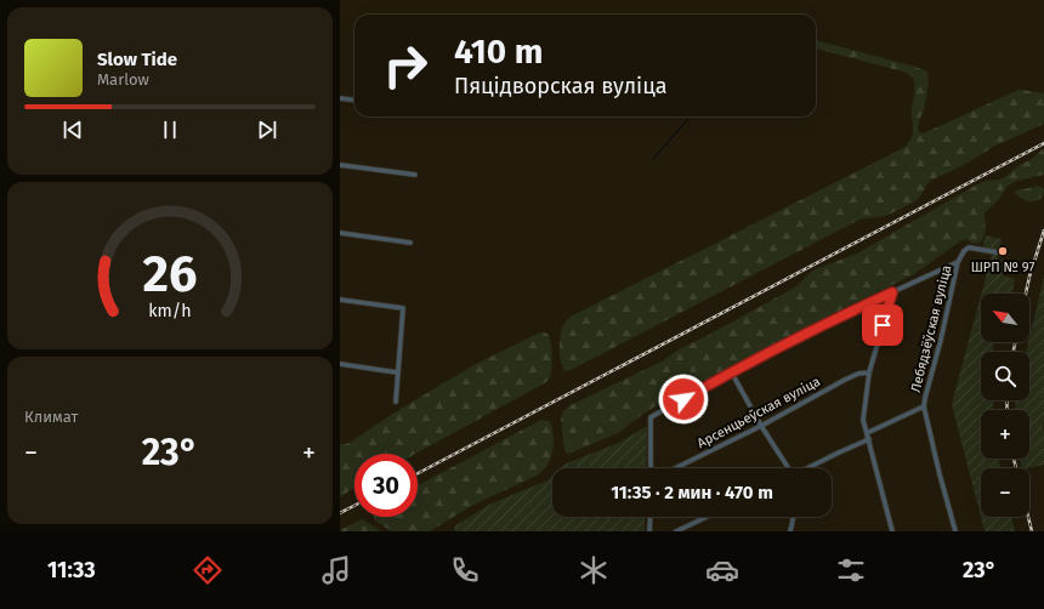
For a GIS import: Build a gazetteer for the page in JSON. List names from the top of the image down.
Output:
{
  "streets": {
    "street": ["Лебядзёўская вуліца", "Арсенцьеўская вуліца"]
  },
  "places": ["ШРП № 97"],
  "north": "top left",
  "page": {
    "turn": ["410 m", "Пяцідворская вуліца"],
    "song": ["Slow Tide", "Marlow"],
    "map_buttons": ["+", "−"],
    "tile": "Климат",
    "heat": ["−", "23°", "+"],
    "limit": "30",
    "trip": "11:35 · 2 мин · 470 m",
    "tabs": ["11:33", "23°"],
    "gauge": ["26", "km/h"]
  }
}
